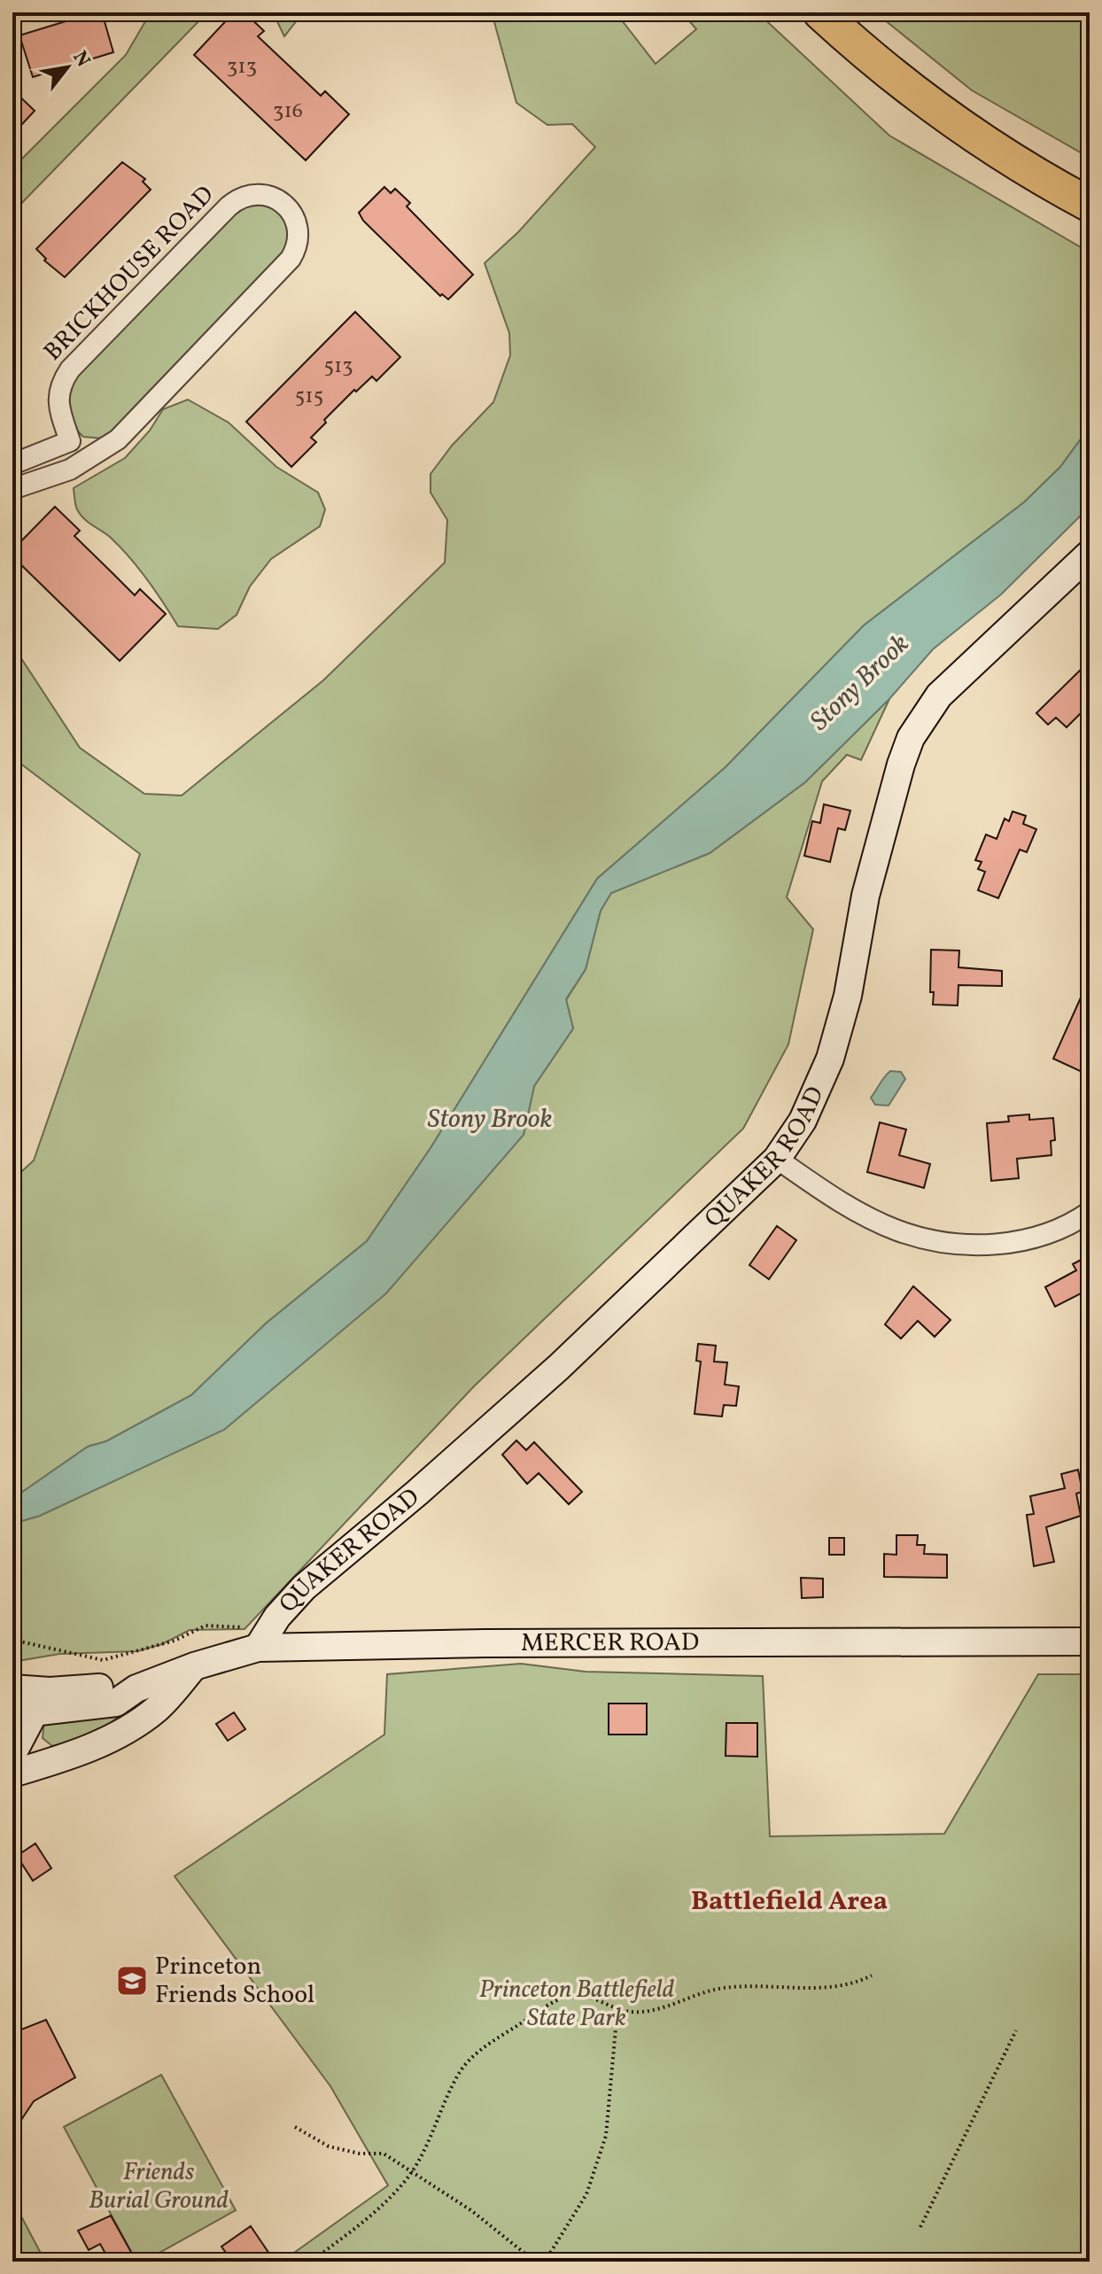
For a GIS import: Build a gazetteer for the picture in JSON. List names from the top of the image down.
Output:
{
  "streets": {
    "street": ["BRICKHOUSE ROAD", "QUAKER ROAD", "MERCER ROAD"]
  },
  "crossings": [
    ["QUAKER ROAD", "MERCER ROAD"]
  ],
  "districts": ["Battlefield Area"],
  "water": ["Stony Brook"],
  "parks": ["Princeton Battlefield State Park", "Friends Burial Ground"],
  "places": {
    "school or university": ["Princeton Friends School"]
  },
  "house_numbers": [
    "313",
    "316",
    "513",
    "515"
  ],
  "north": "top right"
}
